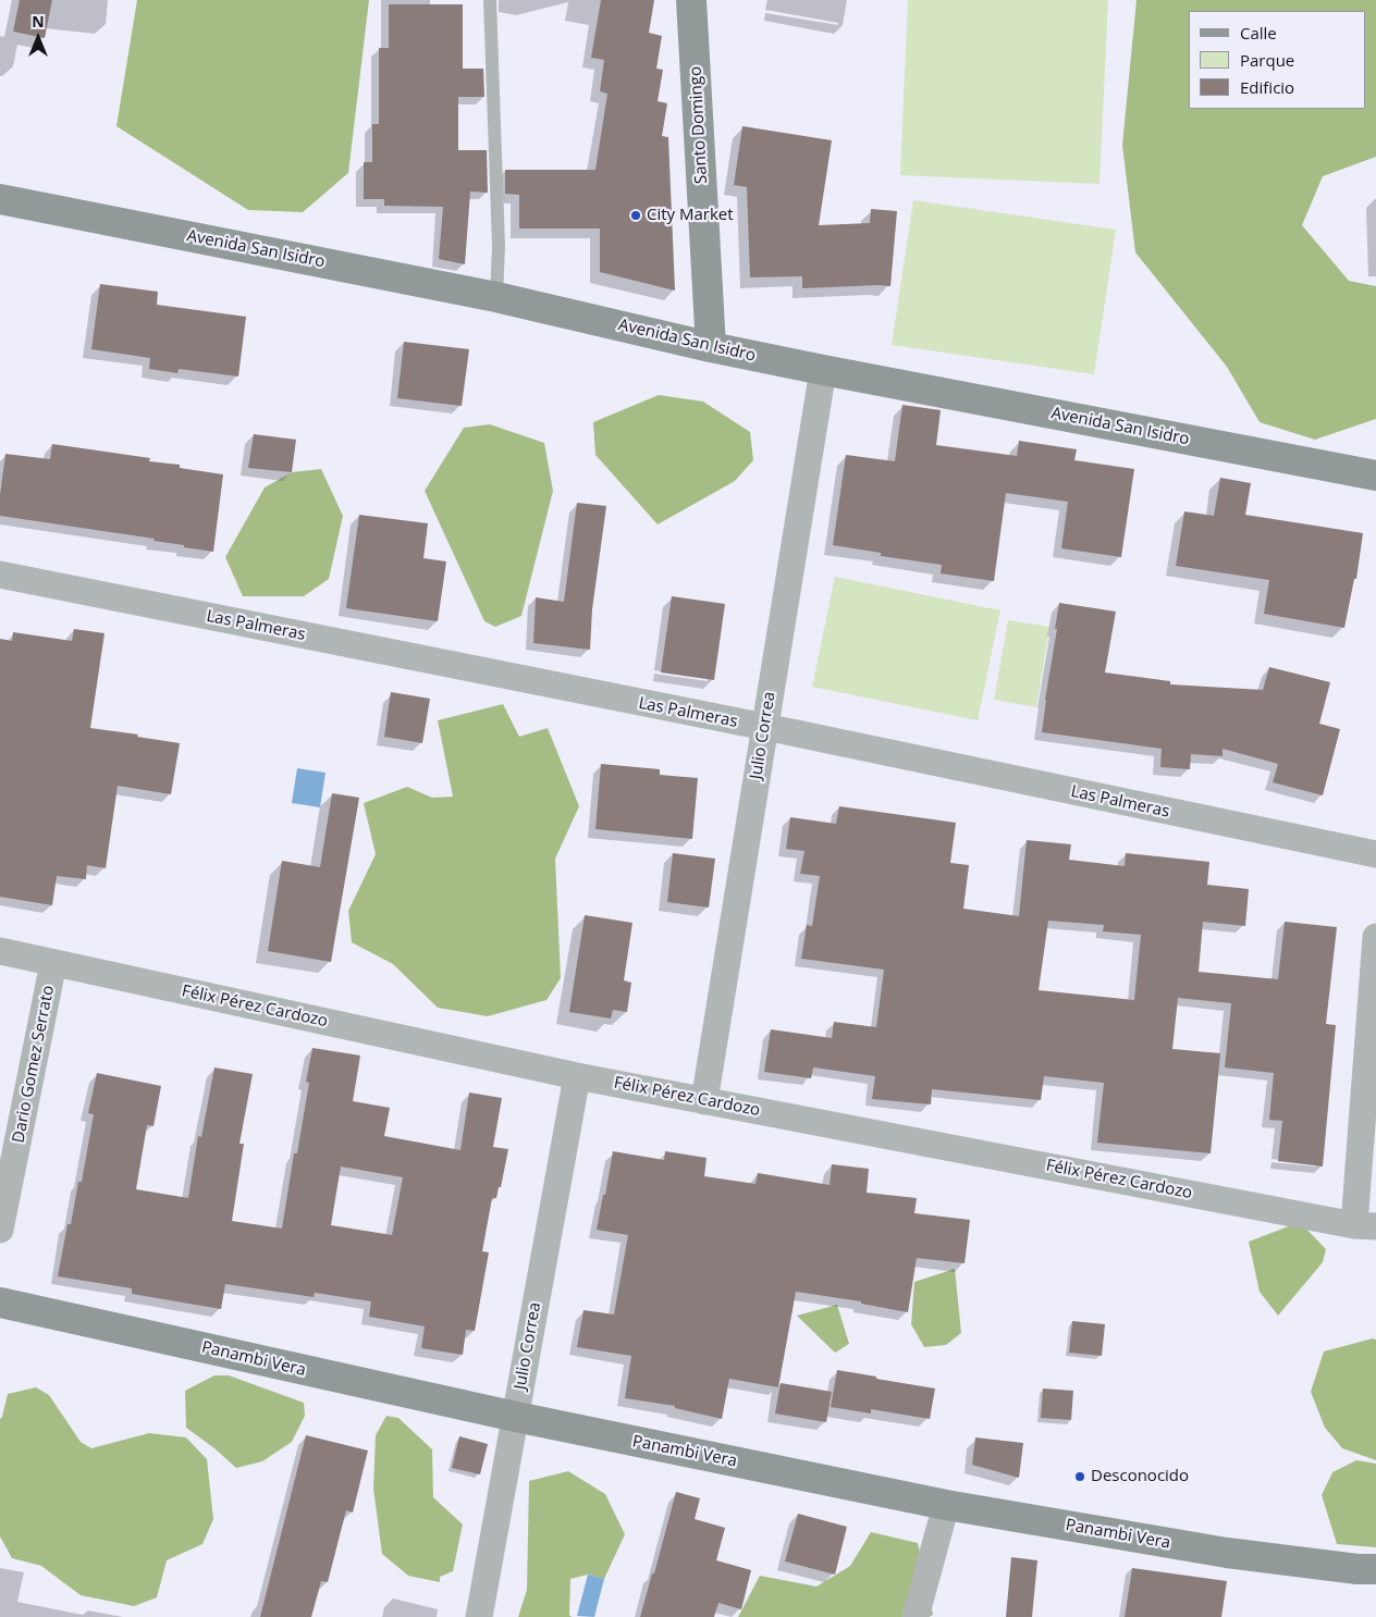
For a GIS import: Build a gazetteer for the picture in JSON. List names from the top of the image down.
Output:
{
  "streets": {
    "street": [
      "Santo Domingo",
      "Avenida San Isidro",
      "Las Palmeras",
      "Julio Correa",
      "Félix Pérez Cardozo",
      "Dario Gomez Serrato",
      "Panambi Vera"
    ]
  },
  "crossings": [
    ["Santo Domingo", "Avenida San Isidro"],
    ["Avenida San Isidro", "Julio Correa"],
    ["Las Palmeras", "Julio Correa"],
    ["Julio Correa", "Félix Pérez Cardozo"],
    ["Julio Correa", "Panambi Vera"],
    ["Félix Pérez Cardozo", "Dario Gomez Serrato"]
  ],
  "places": ["City Market", "Desconocido"],
  "legend": ["Calle", "Parque", "Edificio"],
  "north": "top"
}
